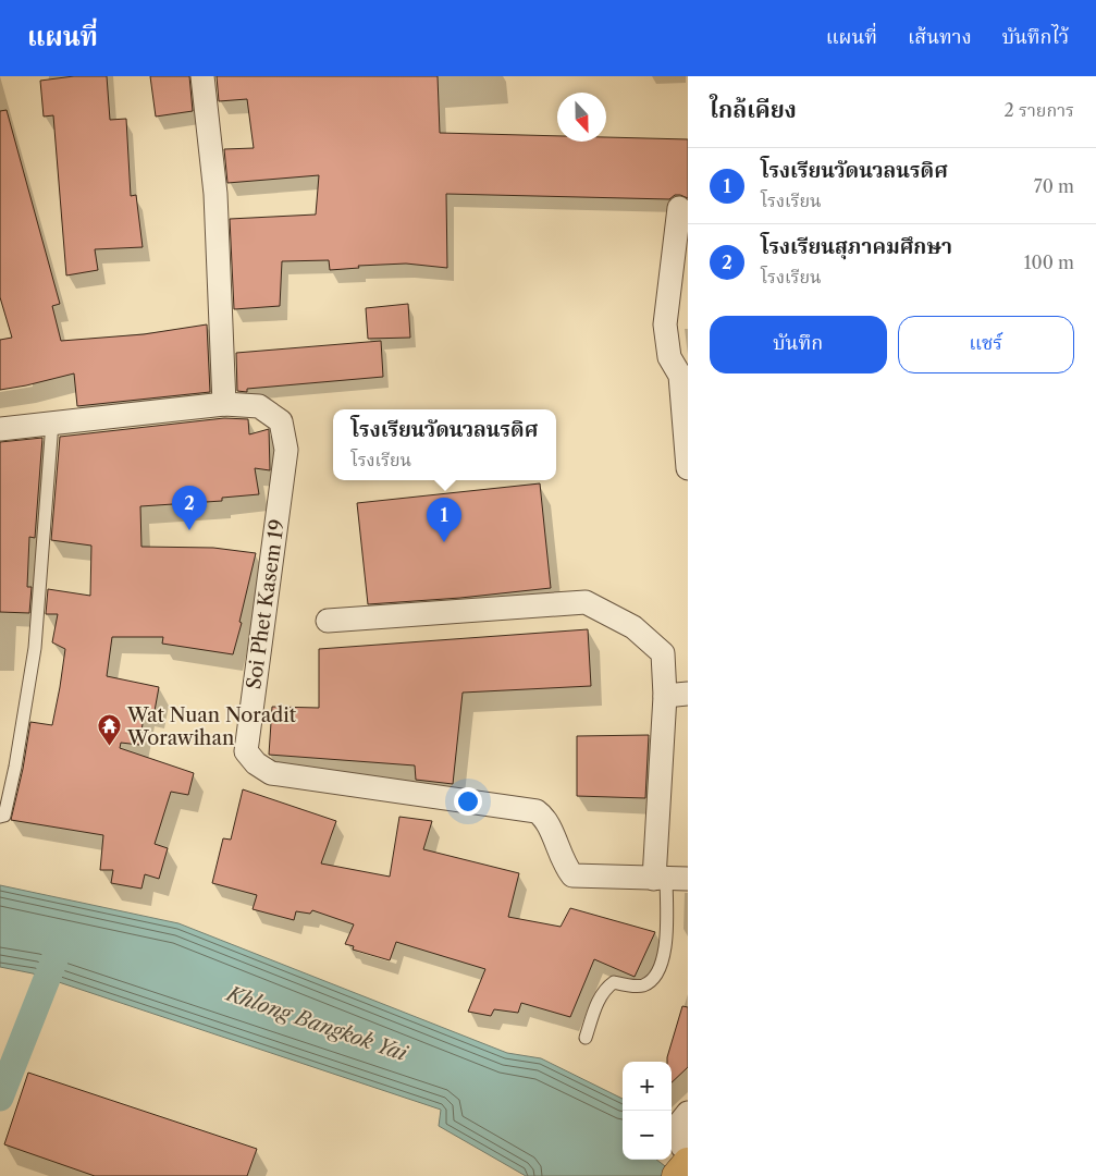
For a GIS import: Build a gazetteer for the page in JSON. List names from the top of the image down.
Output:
{
  "streets": {
    "street": ["Soi Phet Kasem 19"]
  },
  "water": ["Khlong Bangkok Yai"],
  "places": {
    "temple": ["Wat Nuan Noradit Worawihan"]
  },
  "north": "bottom",
  "page": {
    "header": "แผนที่",
    "nav": ["แผนที่", "เส้นทาง", "บันทึกไว้"],
    "heading": ["ใกล้เคียง", "2 รายการ"],
    "list": [
      {
        "mark": "1",
        "name": "โรงเรียนวัดนวลนรดิศ",
        "note": "โรงเรียน",
        "value": "70 m"
      },
      {
        "mark": "2",
        "name": "โรงเรียนสุภาคมศึกษา",
        "note": "โรงเรียน",
        "value": "100 m"
      }
    ],
    "buttons": ["บันทึก", "แชร์"],
    "popup": ["โรงเรียนวัดนวลนรดิศ", "โรงเรียน"],
    "pins": ["2", "1"],
    "map_buttons": ["+", "−"]
  }
}
